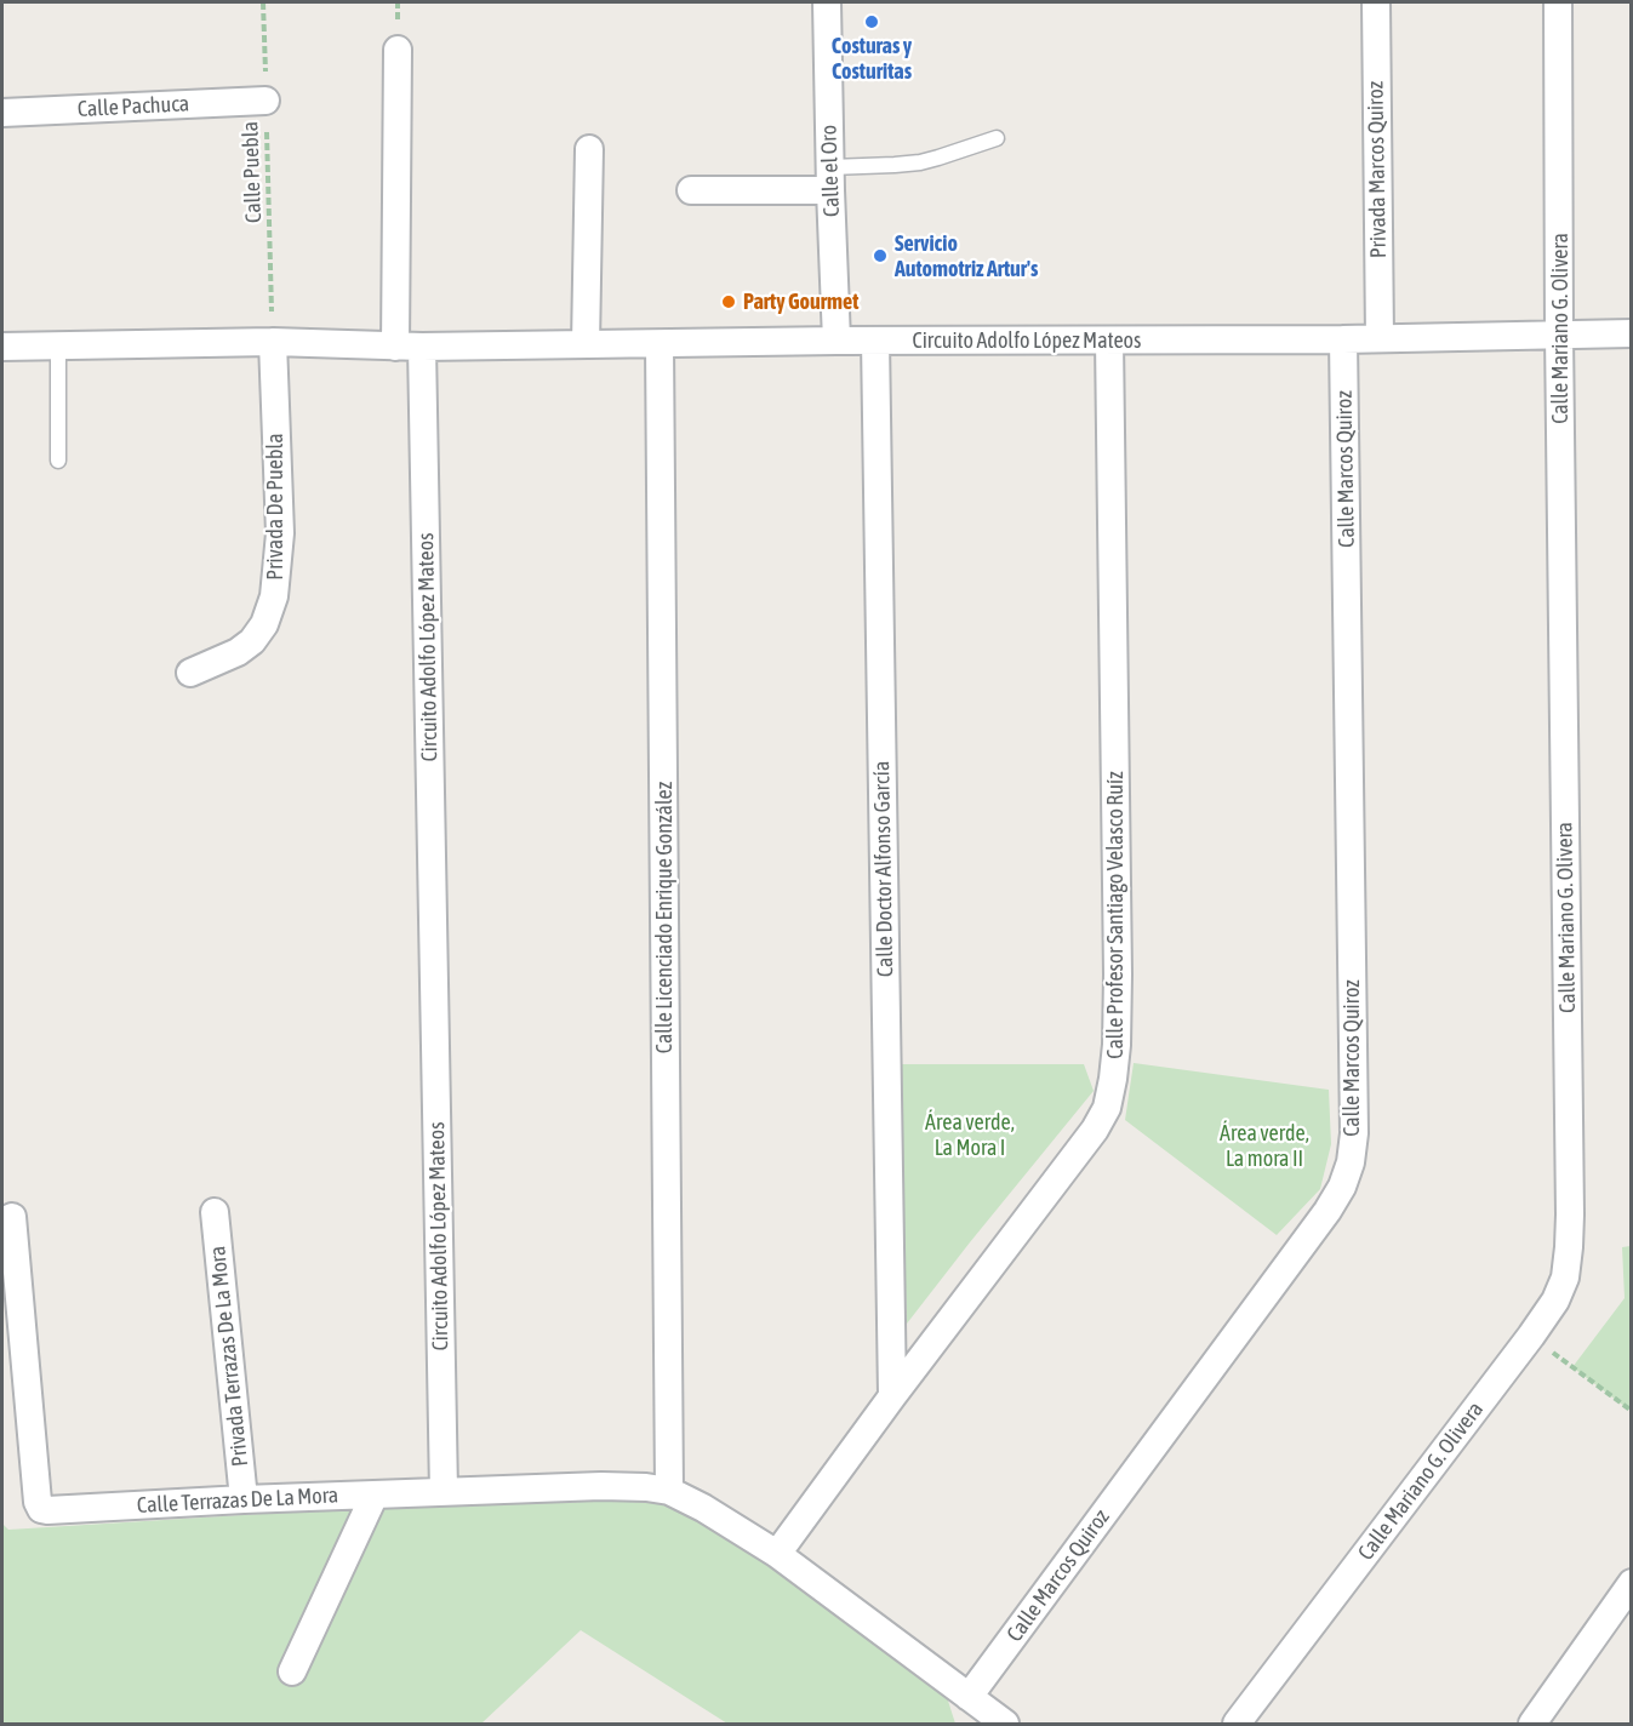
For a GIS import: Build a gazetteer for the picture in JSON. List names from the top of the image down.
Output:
{
  "streets": {
    "street": [
      "Calle Pachuca",
      "Privada Marcos Quiroz",
      "Calle el Oro",
      "Calle Mariano G. Olivera",
      "Circuito Adolfo López Mateos",
      "Calle Marcos Quiroz",
      "Privada De Puebla",
      "Calle Doctor Alfonso García",
      "Calle Profesor Santiago Velasco Ruíz",
      "Calle Licenciado Enrique González",
      "Privada Terrazas De La Mora",
      "Calle Terrazas De La Mora"
    ],
    "path": ["Calle Puebla"]
  },
  "crossings": [
    ["Calle Pachuca", "Calle Puebla"],
    ["Privada Marcos Quiroz", "Circuito Adolfo López Mateos"],
    ["Calle el Oro", "Circuito Adolfo López Mateos"],
    ["Calle Puebla", "Circuito Adolfo López Mateos"],
    ["Calle Puebla", "Privada De Puebla"],
    ["Calle Mariano G. Olivera", "Circuito Adolfo López Mateos"],
    ["Circuito Adolfo López Mateos", "Calle Marcos Quiroz"],
    ["Circuito Adolfo López Mateos", "Privada De Puebla"],
    ["Circuito Adolfo López Mateos", "Calle Doctor Alfonso García"],
    ["Circuito Adolfo López Mateos", "Calle Profesor Santiago Velasco Ruíz"],
    ["Circuito Adolfo López Mateos", "Calle Licenciado Enrique González"],
    ["Circuito Adolfo López Mateos", "Calle Terrazas De La Mora"],
    ["Calle Doctor Alfonso García", "Calle Profesor Santiago Velasco Ruíz"],
    ["Privada Terrazas De La Mora", "Calle Terrazas De La Mora"]
  ],
  "parks": ["Área verde, La Mora I", "Área verde, La mora II"],
  "places": ["Costuras y Costuritas", "Servicio Automotriz Artur's", "Party Gourmet"]
}
